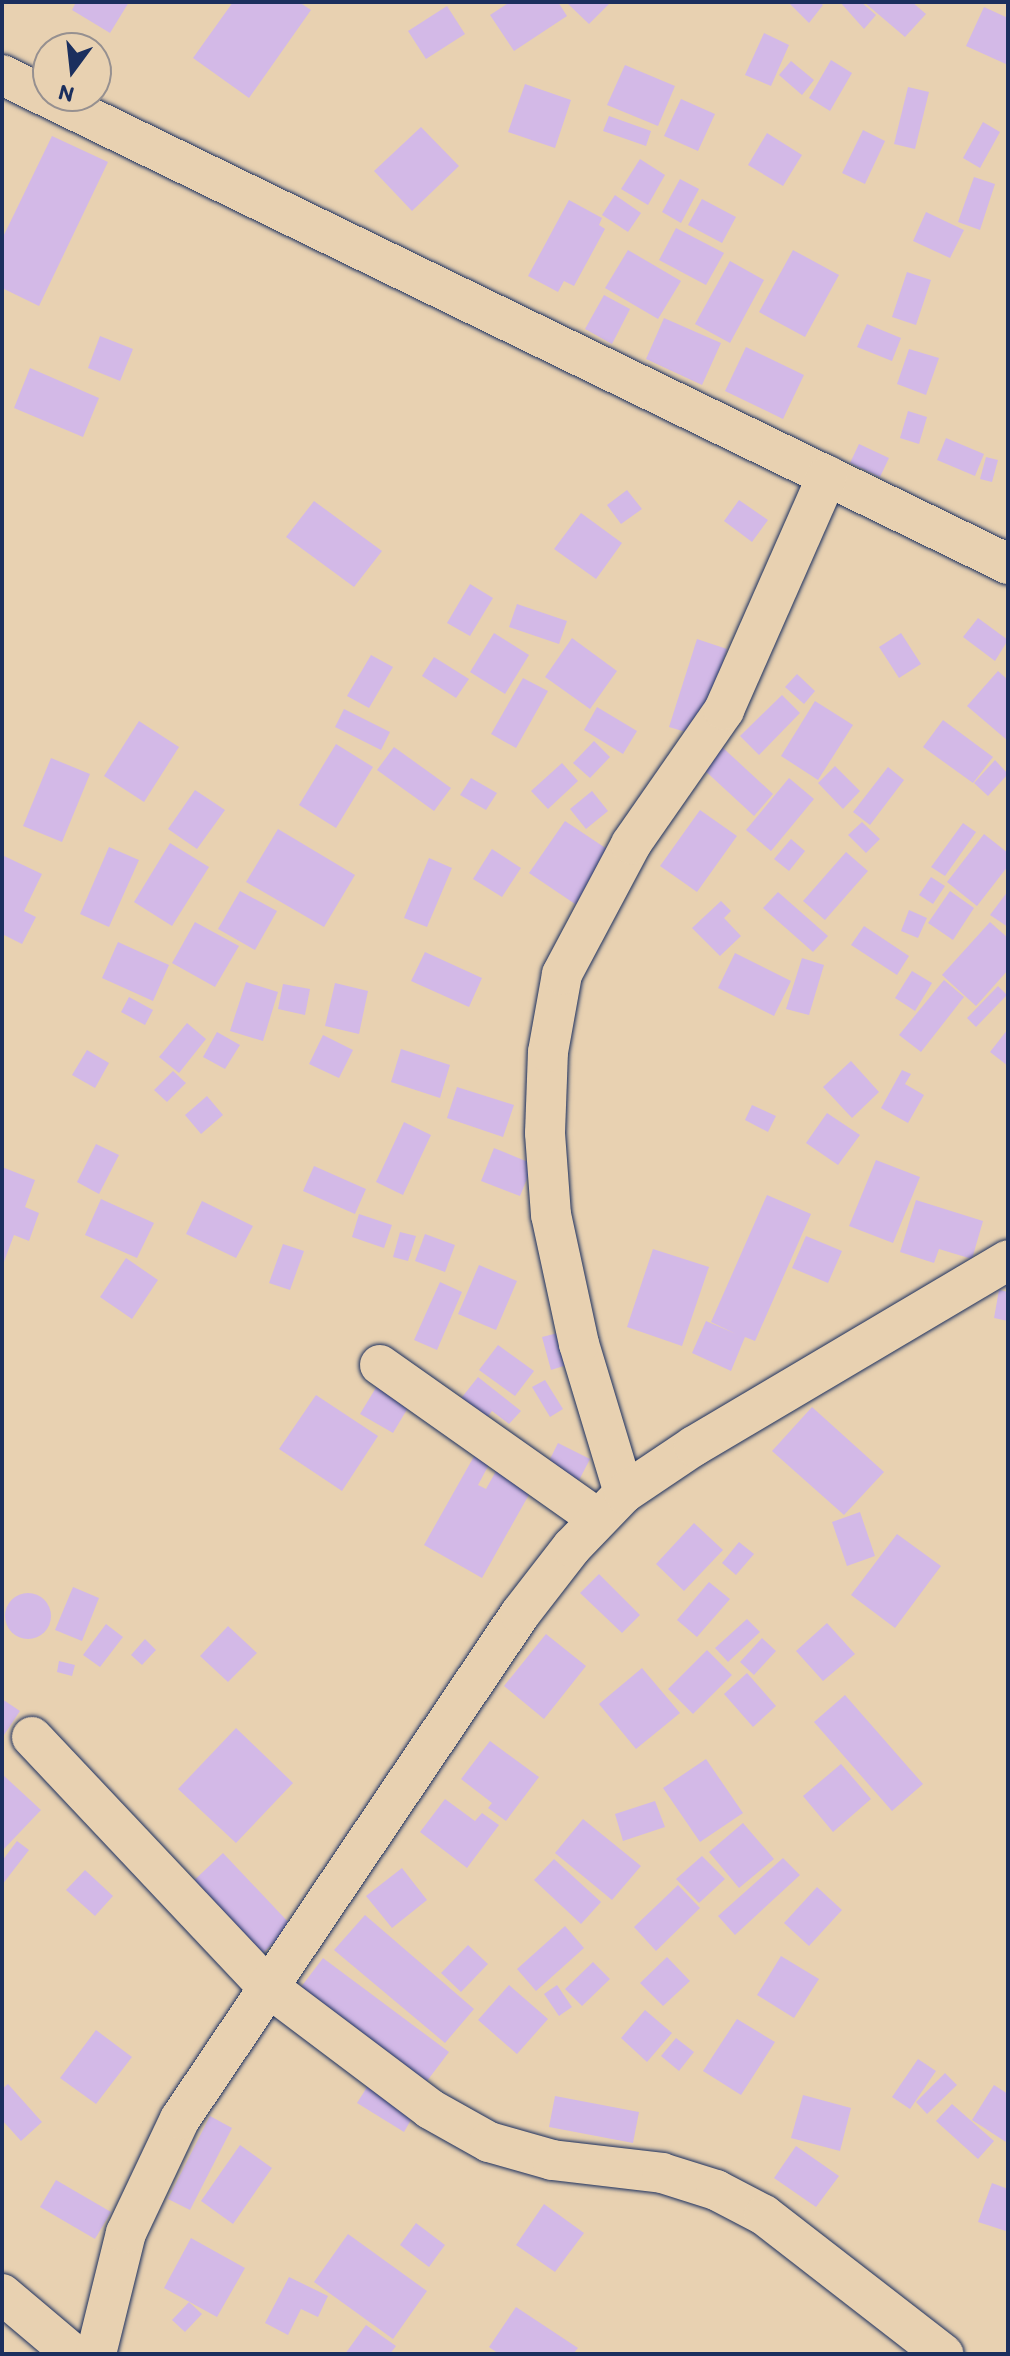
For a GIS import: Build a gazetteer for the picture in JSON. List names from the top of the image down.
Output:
{
  "north": "bottom"
}
